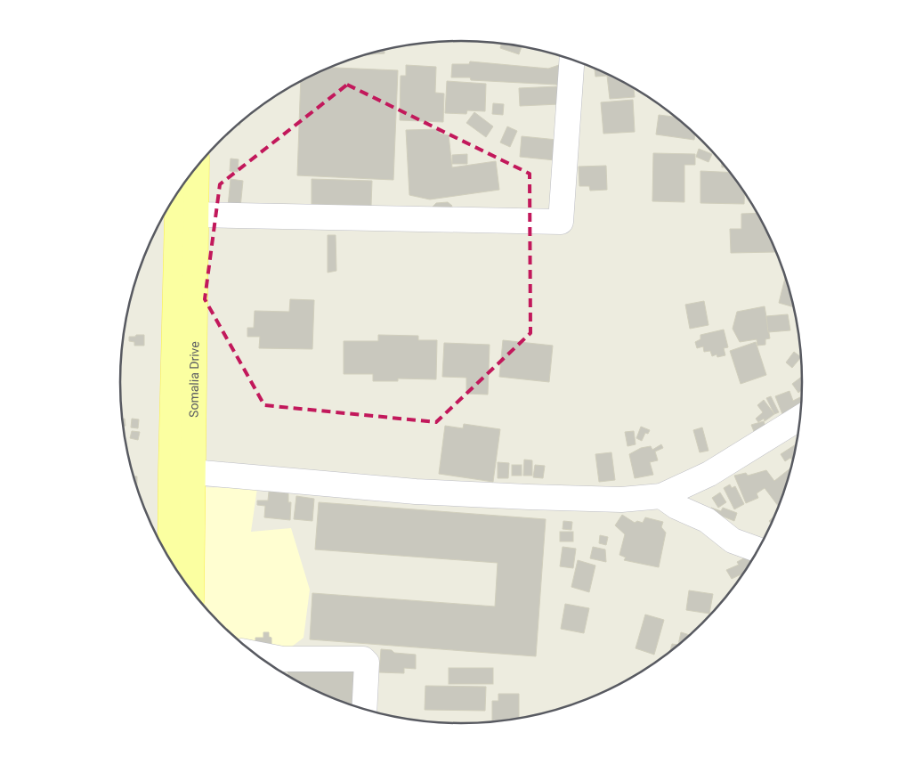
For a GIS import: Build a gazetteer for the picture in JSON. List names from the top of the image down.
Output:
{
  "streets": {
    "main road": ["Somalia Drive"]
  }
}
